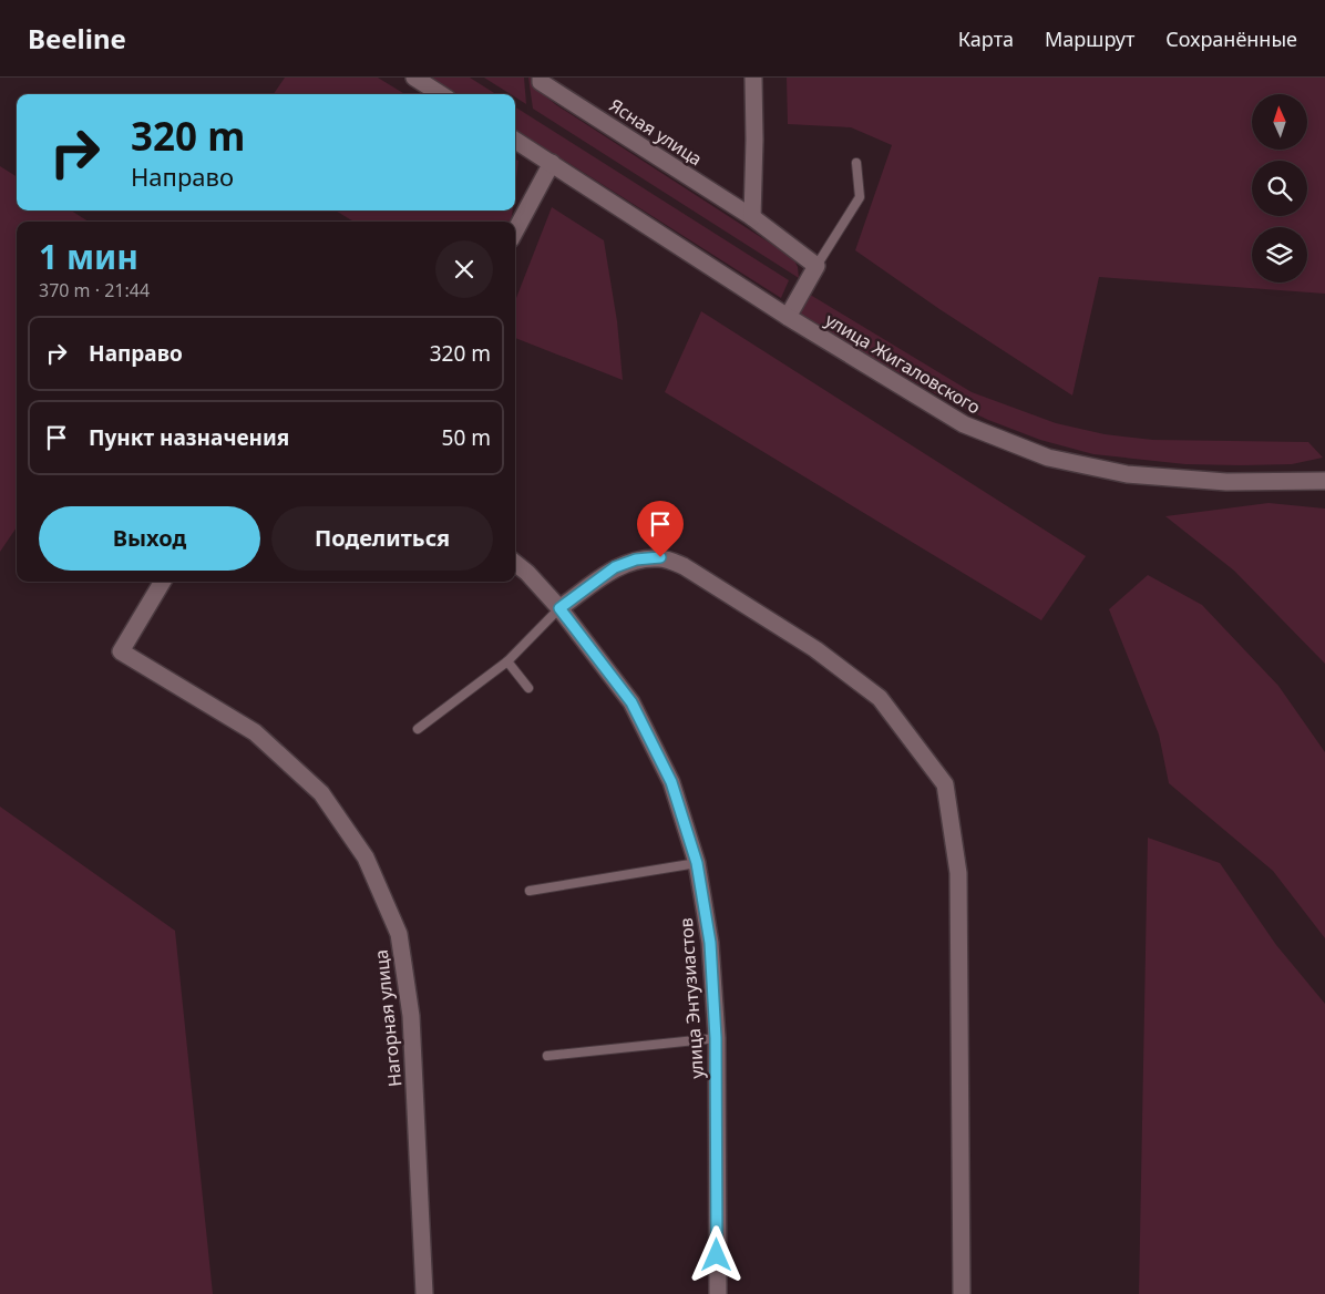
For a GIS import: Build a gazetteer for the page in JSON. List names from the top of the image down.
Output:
{
  "streets": {
    "street": [
      "Ясная улица",
      "улица Жигаловского",
      "улица Энтузиастов",
      "Нагорная улица"
    ]
  },
  "north": "top",
  "page": {
    "header": "Beeline",
    "nav": ["Карта", "Маршрут", "Сохранённые"],
    "turn": ["320 m", "Направо"],
    "heading": ["1 мин", "370 m · 21:44"],
    "list": [
      {
        "name": "Направо",
        "value": "320 m"
      },
      {
        "name": "Пункт назначения",
        "value": "50 m"
      }
    ],
    "buttons": ["Выход", "Поделиться"]
  }
}
